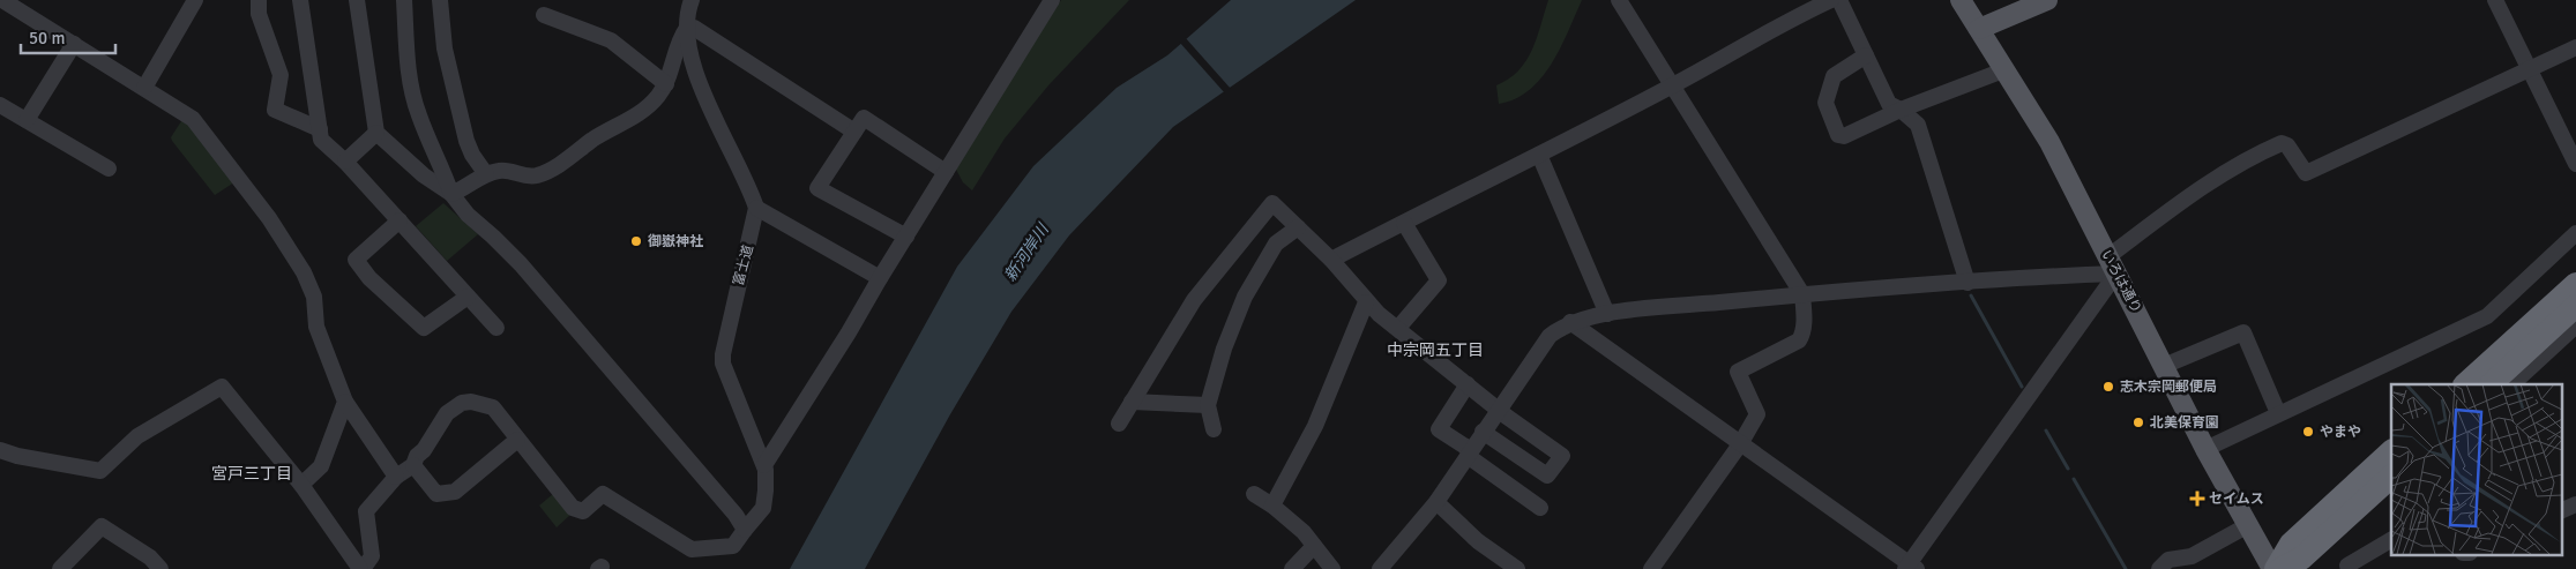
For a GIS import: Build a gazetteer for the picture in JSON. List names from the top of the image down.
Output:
{
  "streets": {
    "main road": ["いろは通り"],
    "street": ["富士道"]
  },
  "districts": ["中宗岡五丁目", "宮戸三丁目"],
  "water": ["新河岸川"],
  "places": {
    "other": [
      "御嶽神社",
      "志木宗岡郵便局",
      "北美保育園",
      "やまや"
    ],
    "health": ["セイムス"]
  },
  "scale_bar": "50 m"
}
